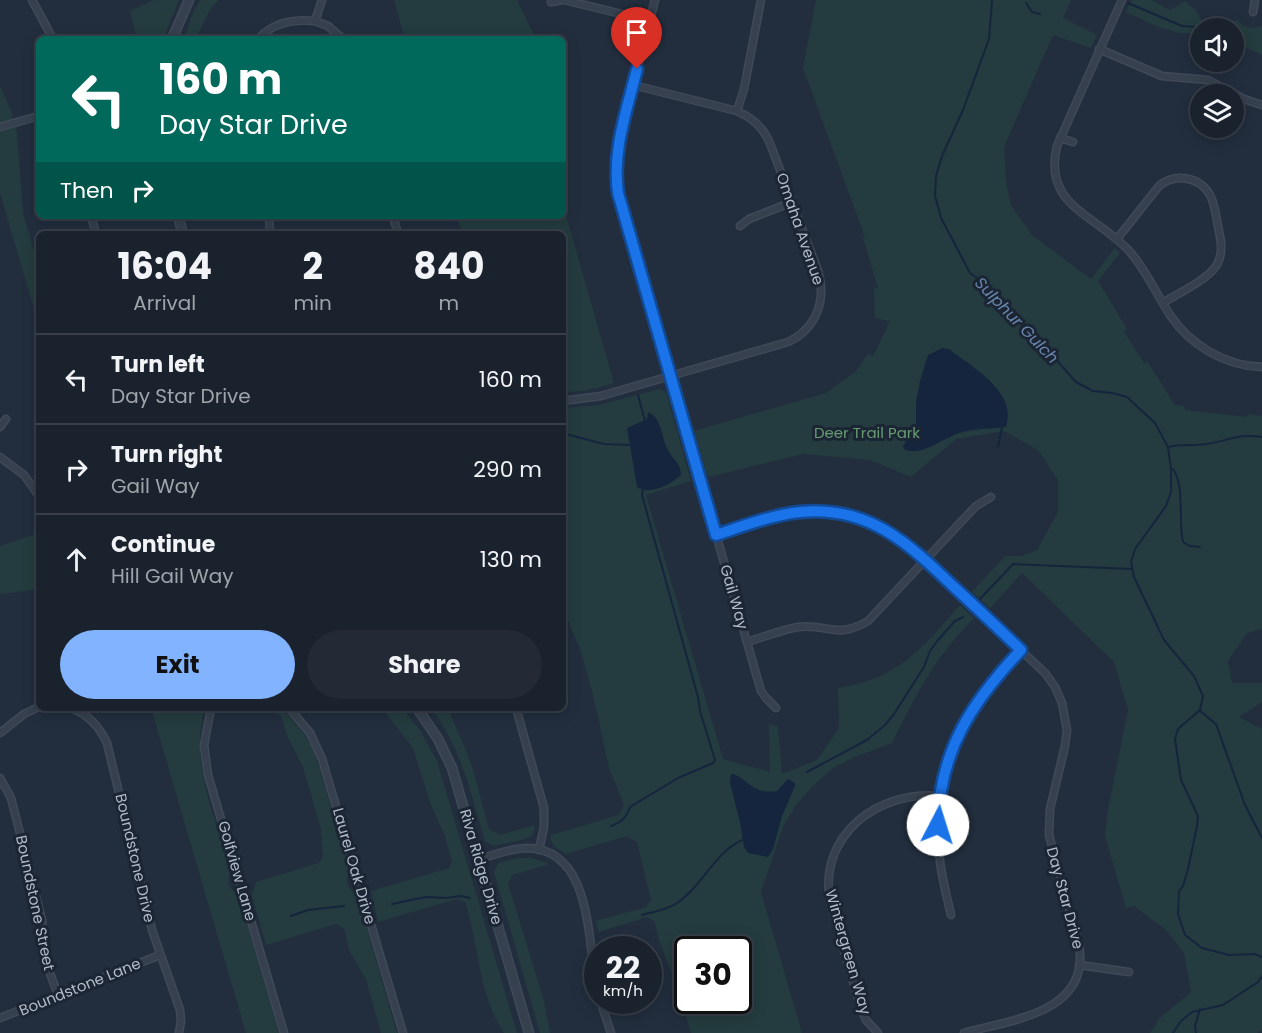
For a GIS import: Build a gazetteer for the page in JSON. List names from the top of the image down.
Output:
{
  "streets": {
    "street": [
      "Omaha Avenue",
      "Gail Way",
      "Boundstone Drive",
      "Laurel Oak Drive",
      "Riva Ridge Drive",
      "Golfview Lane",
      "Day Star Drive",
      "Boundstone Street",
      "Wintergreen Way",
      "Boundstone Lane"
    ]
  },
  "crossings": [
    ["Omaha Avenue", "Gail Way"],
    ["Gail Way", "Day Star Drive"],
    ["Boundstone Drive", "Boundstone Lane"],
    ["Boundstone Street", "Boundstone Lane"]
  ],
  "water": ["Sulphur Gulch"],
  "parks": ["Deer Trail Park"],
  "page": {
    "turn": ["160 m", "Day Star Drive"],
    "then": "Then",
    "eta": [
      "16:04",
      "Arrival",
      "2",
      "min",
      "840",
      "m"
    ],
    "list": [
      {
        "name": "Turn left",
        "note": "Day Star Drive",
        "value": "160 m"
      },
      {
        "name": "Turn right",
        "note": "Gail Way",
        "value": "290 m"
      },
      {
        "name": "Continue",
        "note": "Hill Gail Way",
        "value": "130 m"
      }
    ],
    "buttons": ["Exit", "Share"],
    "speed": "22 km/h",
    "limit": "30"
  }
}
